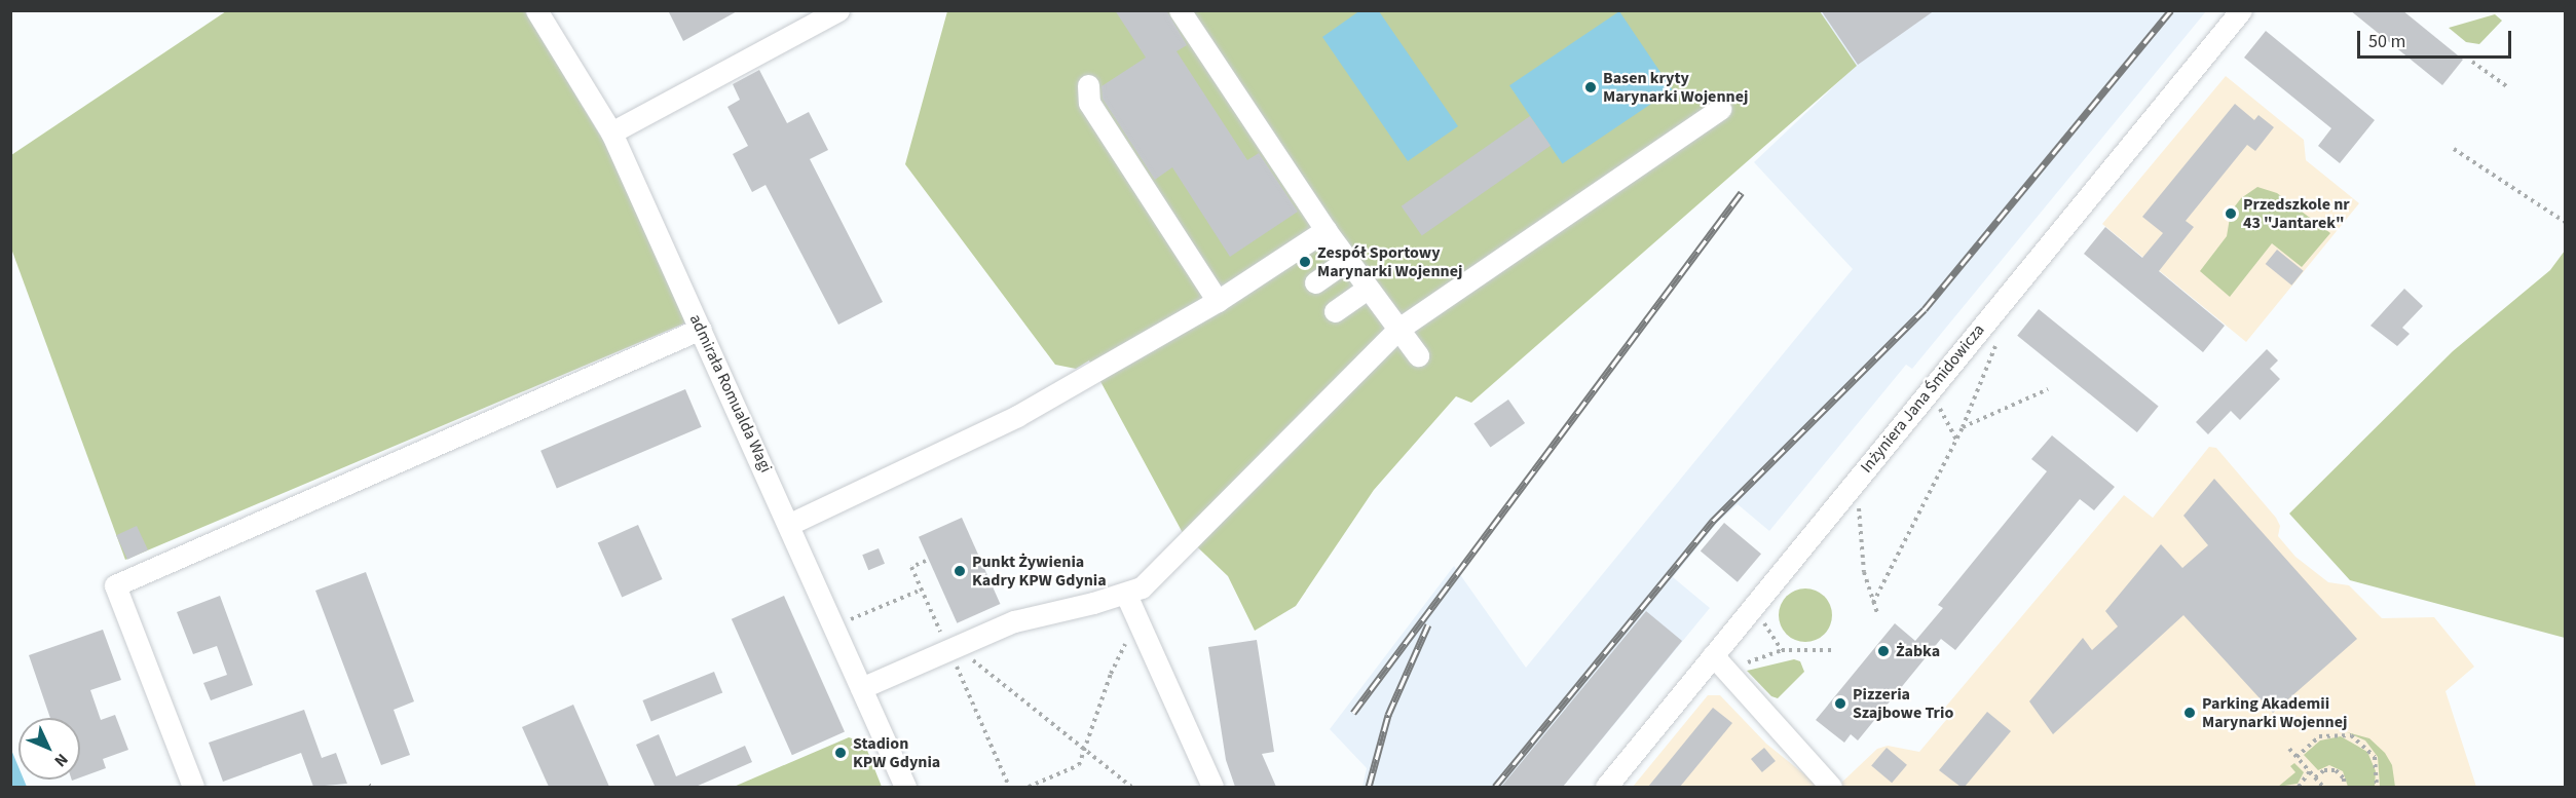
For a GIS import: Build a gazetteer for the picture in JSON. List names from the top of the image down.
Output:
{
  "streets": {
    "street": ["admirała Romualda Wagi", "Inżyniera Jana Śmidowicza"]
  },
  "places": [
    "Basen kryty Marynarki Wojennej",
    "Przedszkole nr 43 \"Jantarek\"",
    "Zespół Sportowy Marynarki Wojennej",
    "Punkt Żywienia Kadry KPW Gdynia",
    "Żabka",
    "Pizzeria Szajbowe Trio",
    "Parking Akademii Marynarki Wojennej",
    "Stadion KPW Gdynia"
  ],
  "scale_bar": "50 m",
  "north": "bottom right"
}
